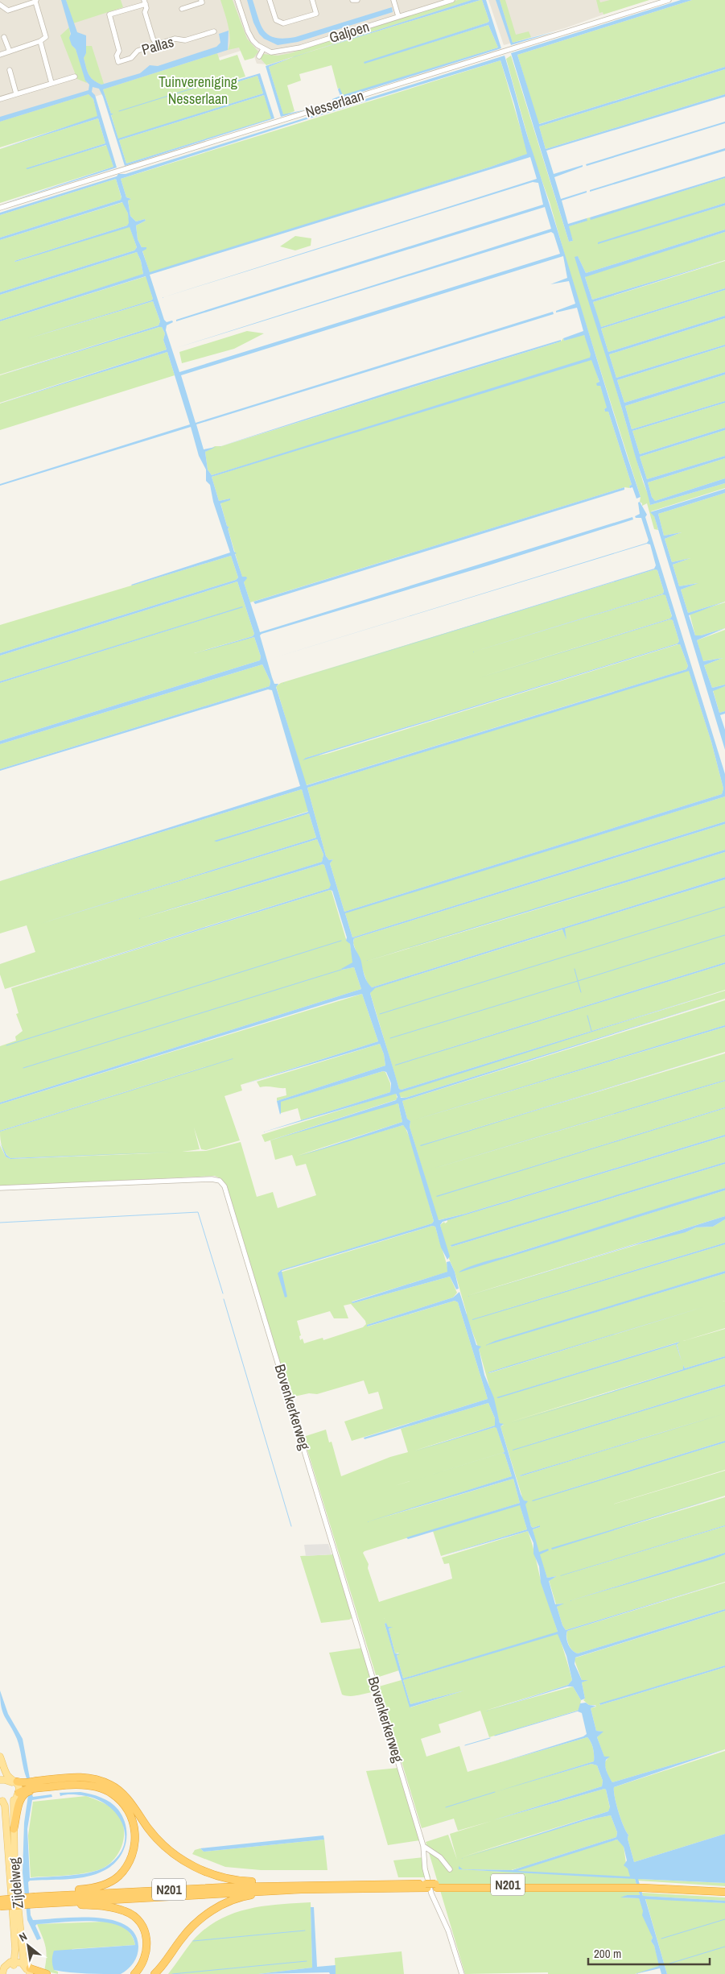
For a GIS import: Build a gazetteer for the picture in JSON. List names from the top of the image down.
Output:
{
  "streets": {
    "highway": ["N201"],
    "main road": ["Zijdelweg"],
    "street": [
      "Galjoen",
      "Pallas",
      "Nesserlaan",
      "Bovenkerkerweg"
    ]
  },
  "crossings": [
    ["Zijdelweg", "N201"]
  ],
  "parks": ["Tuinvereniging Nesserlaan"],
  "scale_bar": "200 m",
  "north": "top left"
}
